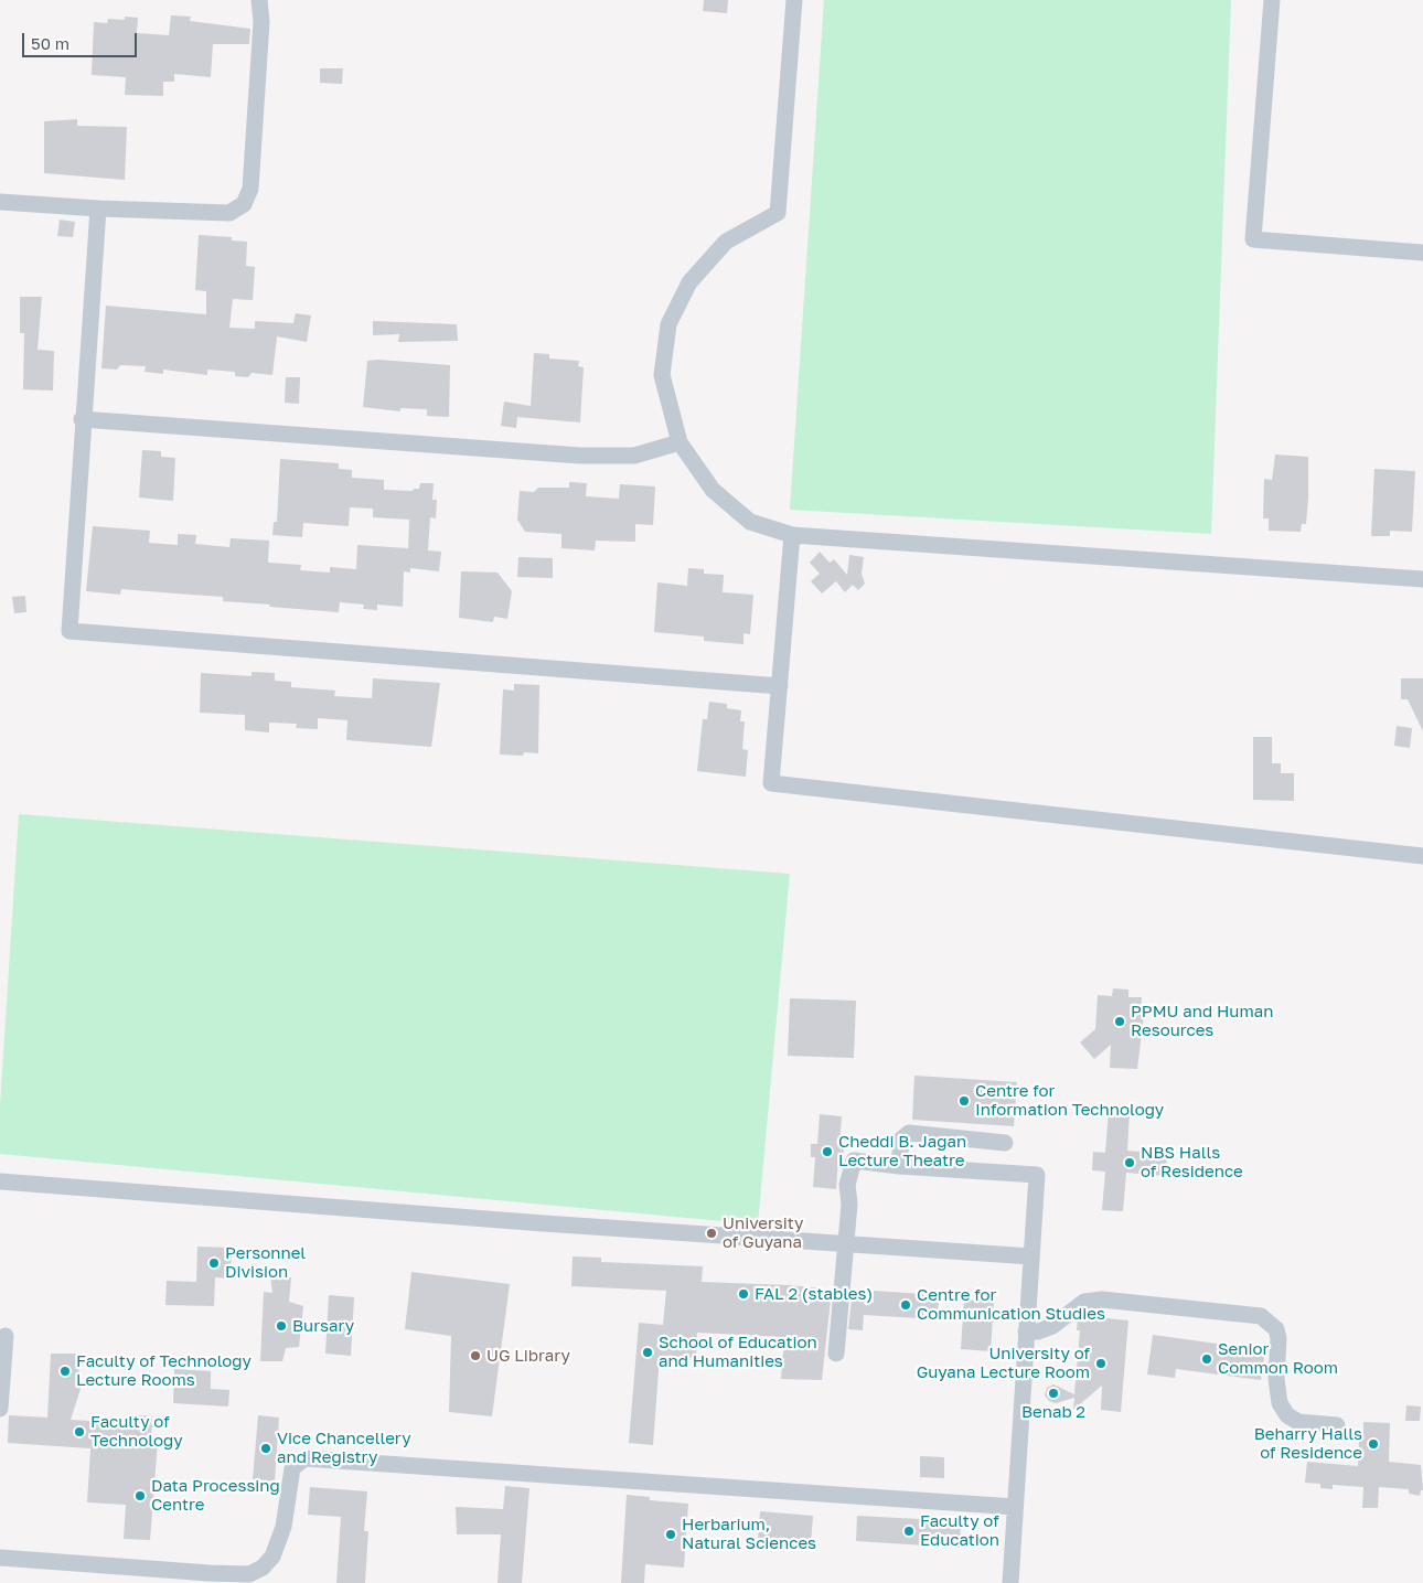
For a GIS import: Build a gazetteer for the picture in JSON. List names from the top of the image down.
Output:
{
  "places": [
    "PPMU and Human Resources",
    "Centre for Information Technology",
    "Cheddi B. Jagan Lecture Theatre",
    "NBS Halls of Residence",
    "University of Guyana",
    "Personnel Division",
    "FAL 2 (stables)",
    "Centre for Communication Studies",
    "Bursary",
    "School of Education and Humanities",
    "UG Library",
    "Senior Common Room",
    "University of Guyana Lecture Room",
    "Faculty of Technology Lecture Rooms",
    "Benab 2",
    "Faculty of Technology",
    "Beharry Halls of Residence",
    "Vice Chancellery and Registry",
    "Data Processing Centre",
    "Faculty of Education",
    "Herbarium, Natural Sciences"
  ],
  "scale_bar": "50 m"
}
